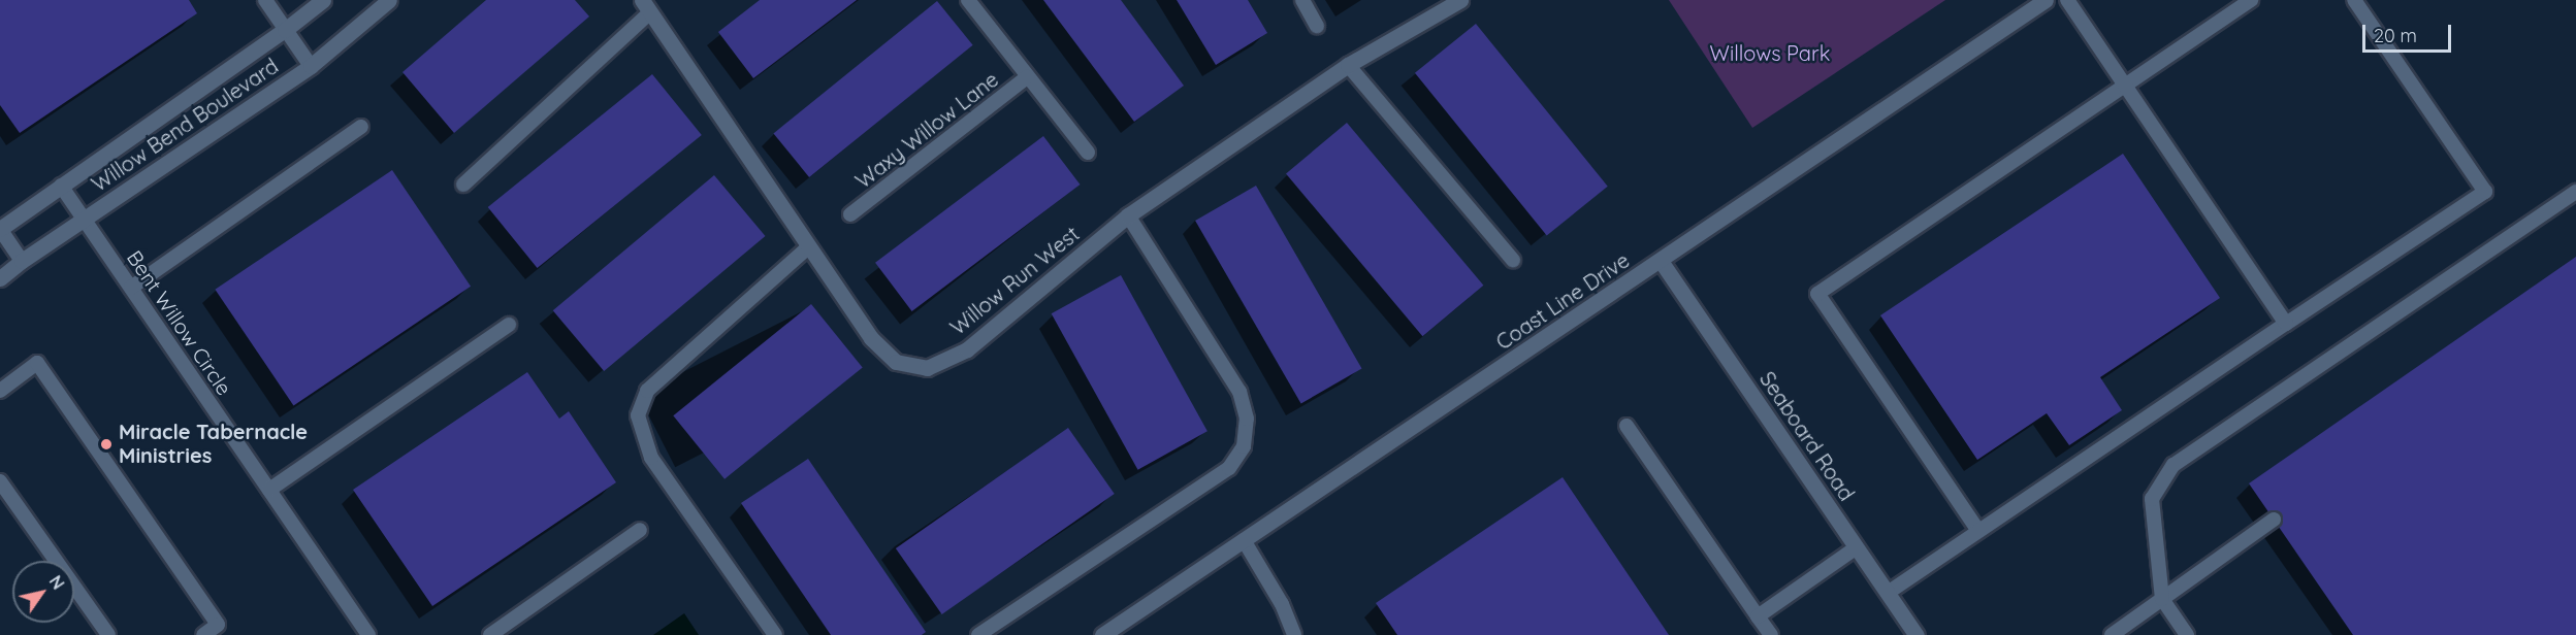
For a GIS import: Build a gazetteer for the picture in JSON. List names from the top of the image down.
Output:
{
  "streets": {
    "street": [
      "Willow Bend Boulevard",
      "Willow Run West",
      "Coast Line Drive",
      "Seaboard Road"
    ],
    "lane": ["Waxy Willow Lane", "Bent Willow Circle"]
  },
  "crossings": [
    ["Willow Bend Boulevard", "Bent Willow Circle"],
    ["Coast Line Drive", "Seaboard Road"]
  ],
  "parks": ["Willows Park"],
  "places": ["Miracle Tabernacle Ministries"],
  "scale_bar": "20 m",
  "north": "top right"
}
